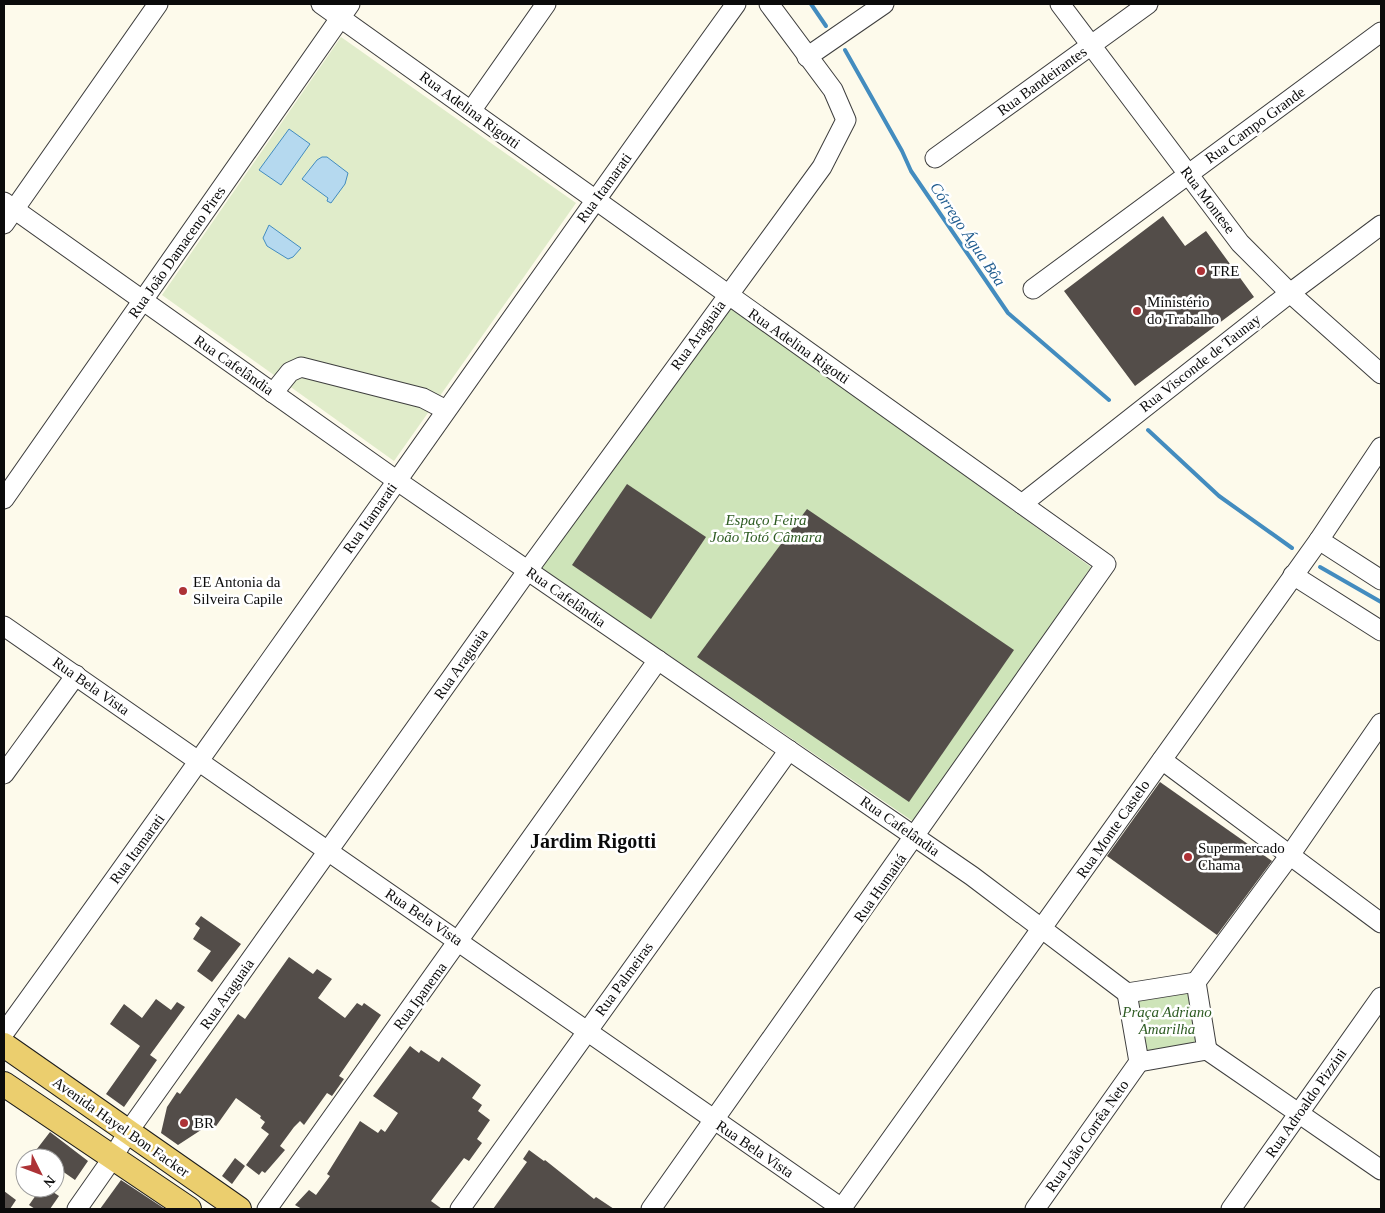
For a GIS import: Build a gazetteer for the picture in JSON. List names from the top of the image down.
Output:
{
  "streets": {
    "main road": ["Avenida Hayel Bon Facker"],
    "street": [
      "Rua Bandeirantes",
      "Rua Adelina Rigotti",
      "Rua Campo Grande",
      "Rua Itamarati",
      "Rua Montese",
      "Rua João Damaceno Pires",
      "Rua Araguaia",
      "Rua Visconde de Taunay",
      "Rua Cafelândia",
      "Rua Bela Vista",
      "Rua Monte Castelo",
      "Rua Humaitá",
      "Rua Palmeiras",
      "Rua Ipanema",
      "Rua Adroaldo Pizzini",
      "Rua João Corrêa Neto"
    ]
  },
  "crossings": [
    ["Rua Bandeirantes", "Rua Montese"],
    ["Rua Adelina Rigotti", "Rua Itamarati"],
    ["Rua Adelina Rigotti", "Rua João Damaceno Pires"],
    ["Rua Adelina Rigotti", "Rua Araguaia"],
    ["Rua Adelina Rigotti", "Rua Visconde de Taunay"],
    ["Rua Adelina Rigotti", "Rua Humaitá"],
    ["Rua Campo Grande", "Rua Montese"],
    ["Rua Itamarati", "Rua Cafelândia"],
    ["Rua Itamarati", "Rua Bela Vista"],
    ["Rua Montese", "Rua Visconde de Taunay"],
    ["Rua João Damaceno Pires", "Rua Cafelândia"],
    ["Rua Araguaia", "Rua Cafelândia"],
    ["Rua Araguaia", "Rua Bela Vista"],
    ["Rua Araguaia", "Avenida Hayel Bon Facker"],
    ["Rua Cafelândia", "Rua Monte Castelo"],
    ["Rua Cafelândia", "Rua Humaitá"],
    ["Rua Cafelândia", "Rua Palmeiras"],
    ["Rua Cafelândia", "Rua Ipanema"],
    ["Rua Bela Vista", "Rua Monte Castelo"],
    ["Rua Bela Vista", "Rua Humaitá"],
    ["Rua Bela Vista", "Rua Palmeiras"],
    ["Rua Bela Vista", "Rua Ipanema"]
  ],
  "districts": ["Jardim Rigotti"],
  "water": ["Córrego Água Bôa"],
  "parks": ["Espaço Feira João Totó Câmara", "Praça Adriano Amarilha"],
  "places": [
    "TRE",
    "Ministério do Trabalho",
    "EE Antonia da Silveira Capile",
    "Supermercado Chama",
    "BR"
  ],
  "north": "bottom right"
}
